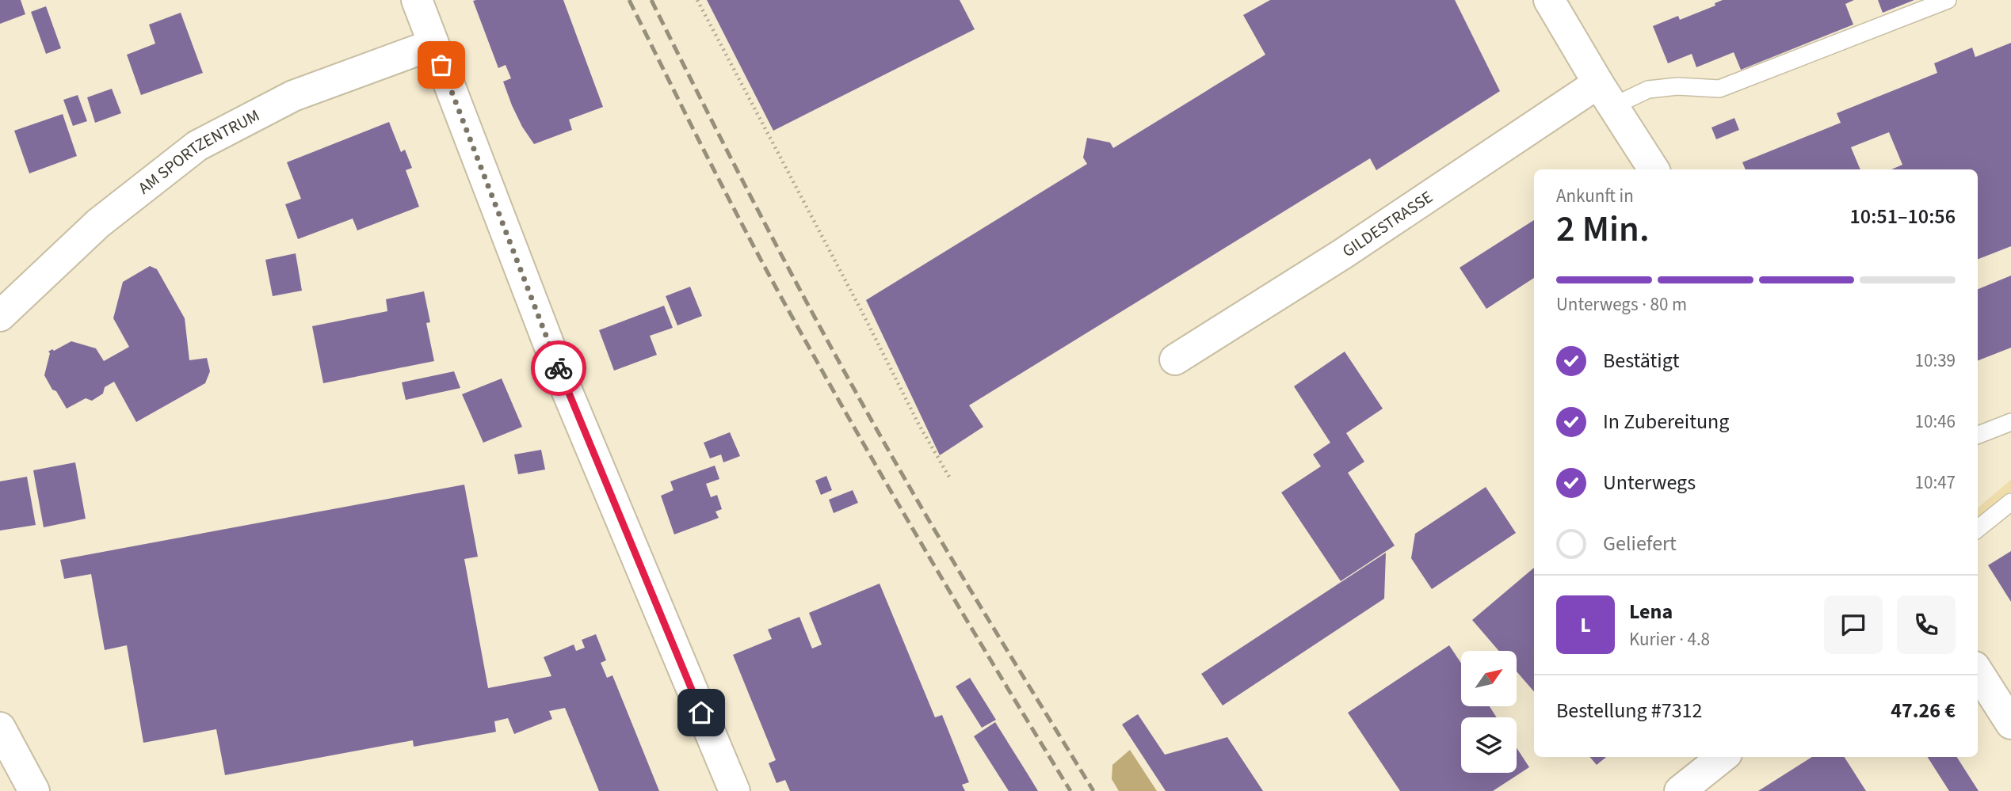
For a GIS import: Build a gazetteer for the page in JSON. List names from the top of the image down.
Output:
{
  "streets": {
    "street": ["AM SPORTZENTRUM", "GILDESTRASSE"]
  },
  "north": "top right",
  "page": {
    "heading": ["2 Min.", "Ankunft in", "10:51–10:56"],
    "panel": [
      "Lena",
      "Kurier · 4.8",
      "Bestellung #7312",
      "47.26 €"
    ],
    "bar": "Unterwegs · 80 m",
    "list": [
      ["Bestätigt", "10:39"],
      ["In Zubereitung", "10:46"],
      ["Unterwegs", "10:47"],
      "Geliefert"
    ],
    "round": "L"
  }
}
